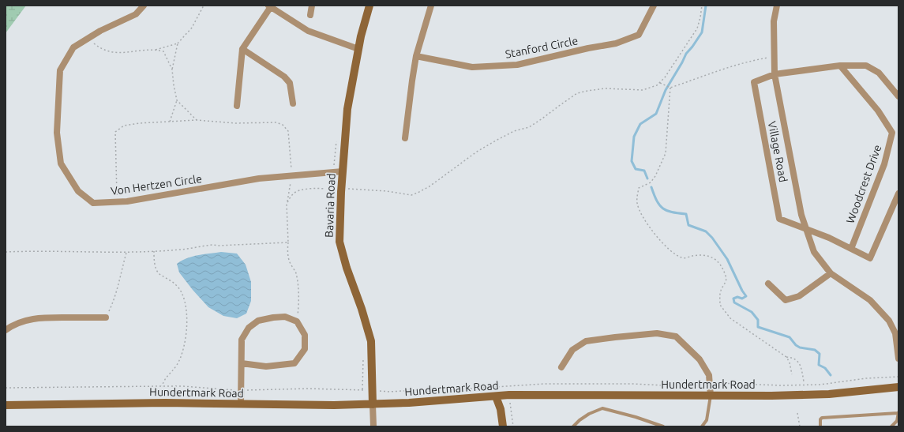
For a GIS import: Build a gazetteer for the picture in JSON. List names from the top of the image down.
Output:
{
  "streets": {
    "street": [
      "Stanford Circle",
      "Village Road",
      "Woodcrest Drive",
      "Von Hertzen Circle",
      "Bavaria Road",
      "Hundertmark Road"
    ]
  },
  "crossings": [
    ["Von Hertzen Circle", "Bavaria Road"],
    ["Bavaria Road", "Hundertmark Road"]
  ]
}
